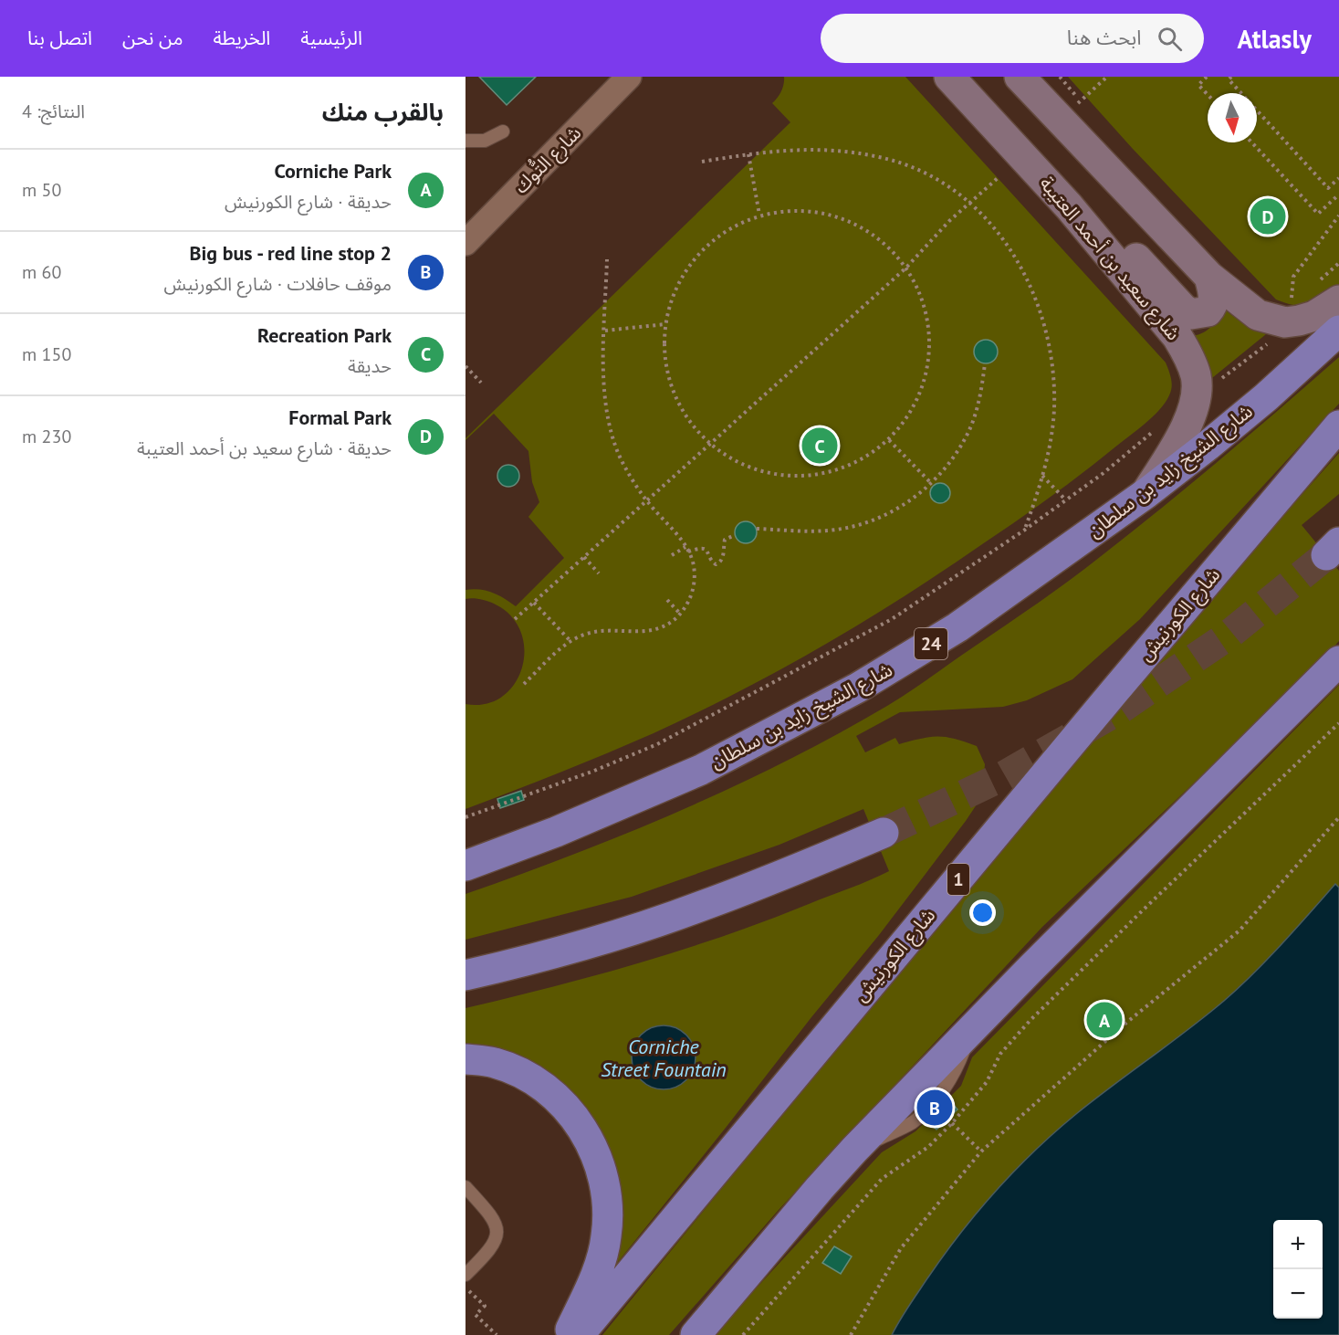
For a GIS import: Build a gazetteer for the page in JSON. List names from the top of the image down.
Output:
{
  "streets": {
    "highway": [
      "شارع الشيخ زايد بن سلطان",
      "شارع الكورنيش",
      "24",
      "1"
    ],
    "main road": ["شارع سعيد بن أحمد العتيبة"],
    "street": ["شارع التُّوك"]
  },
  "crossings": [
    ["شارع سعيد بن أحمد العتيبة", "شارع الشيخ زايد بن سلطان"]
  ],
  "water": ["Corniche Street Fountain"],
  "north": "bottom",
  "page": {
    "header": "Atlasly",
    "search": "ابحث هنا",
    "nav": [
      "الرئيسية",
      "الخريطة",
      "من نحن",
      "اتصل بنا"
    ],
    "heading": ["بالقرب منك", "النتائج: 4"],
    "list": [
      {
        "mark": "A",
        "name": "Corniche Park",
        "note": "حديقة · شارع الكورنيش",
        "value": "50 m"
      },
      {
        "mark": "B",
        "name": "Big bus - red line stop 2",
        "note": "موقف حافلات · شارع الكورنيش",
        "value": "60 m"
      },
      {
        "mark": "C",
        "name": "Recreation Park",
        "note": "حديقة",
        "value": "150 m"
      },
      {
        "mark": "D",
        "name": "Formal Park",
        "note": "حديقة · شارع سعيد بن أحمد العتيبة",
        "value": "230 m"
      }
    ],
    "pins": [
      "D",
      "C",
      "A",
      "B"
    ],
    "map_buttons": ["+", "−"]
  }
}
